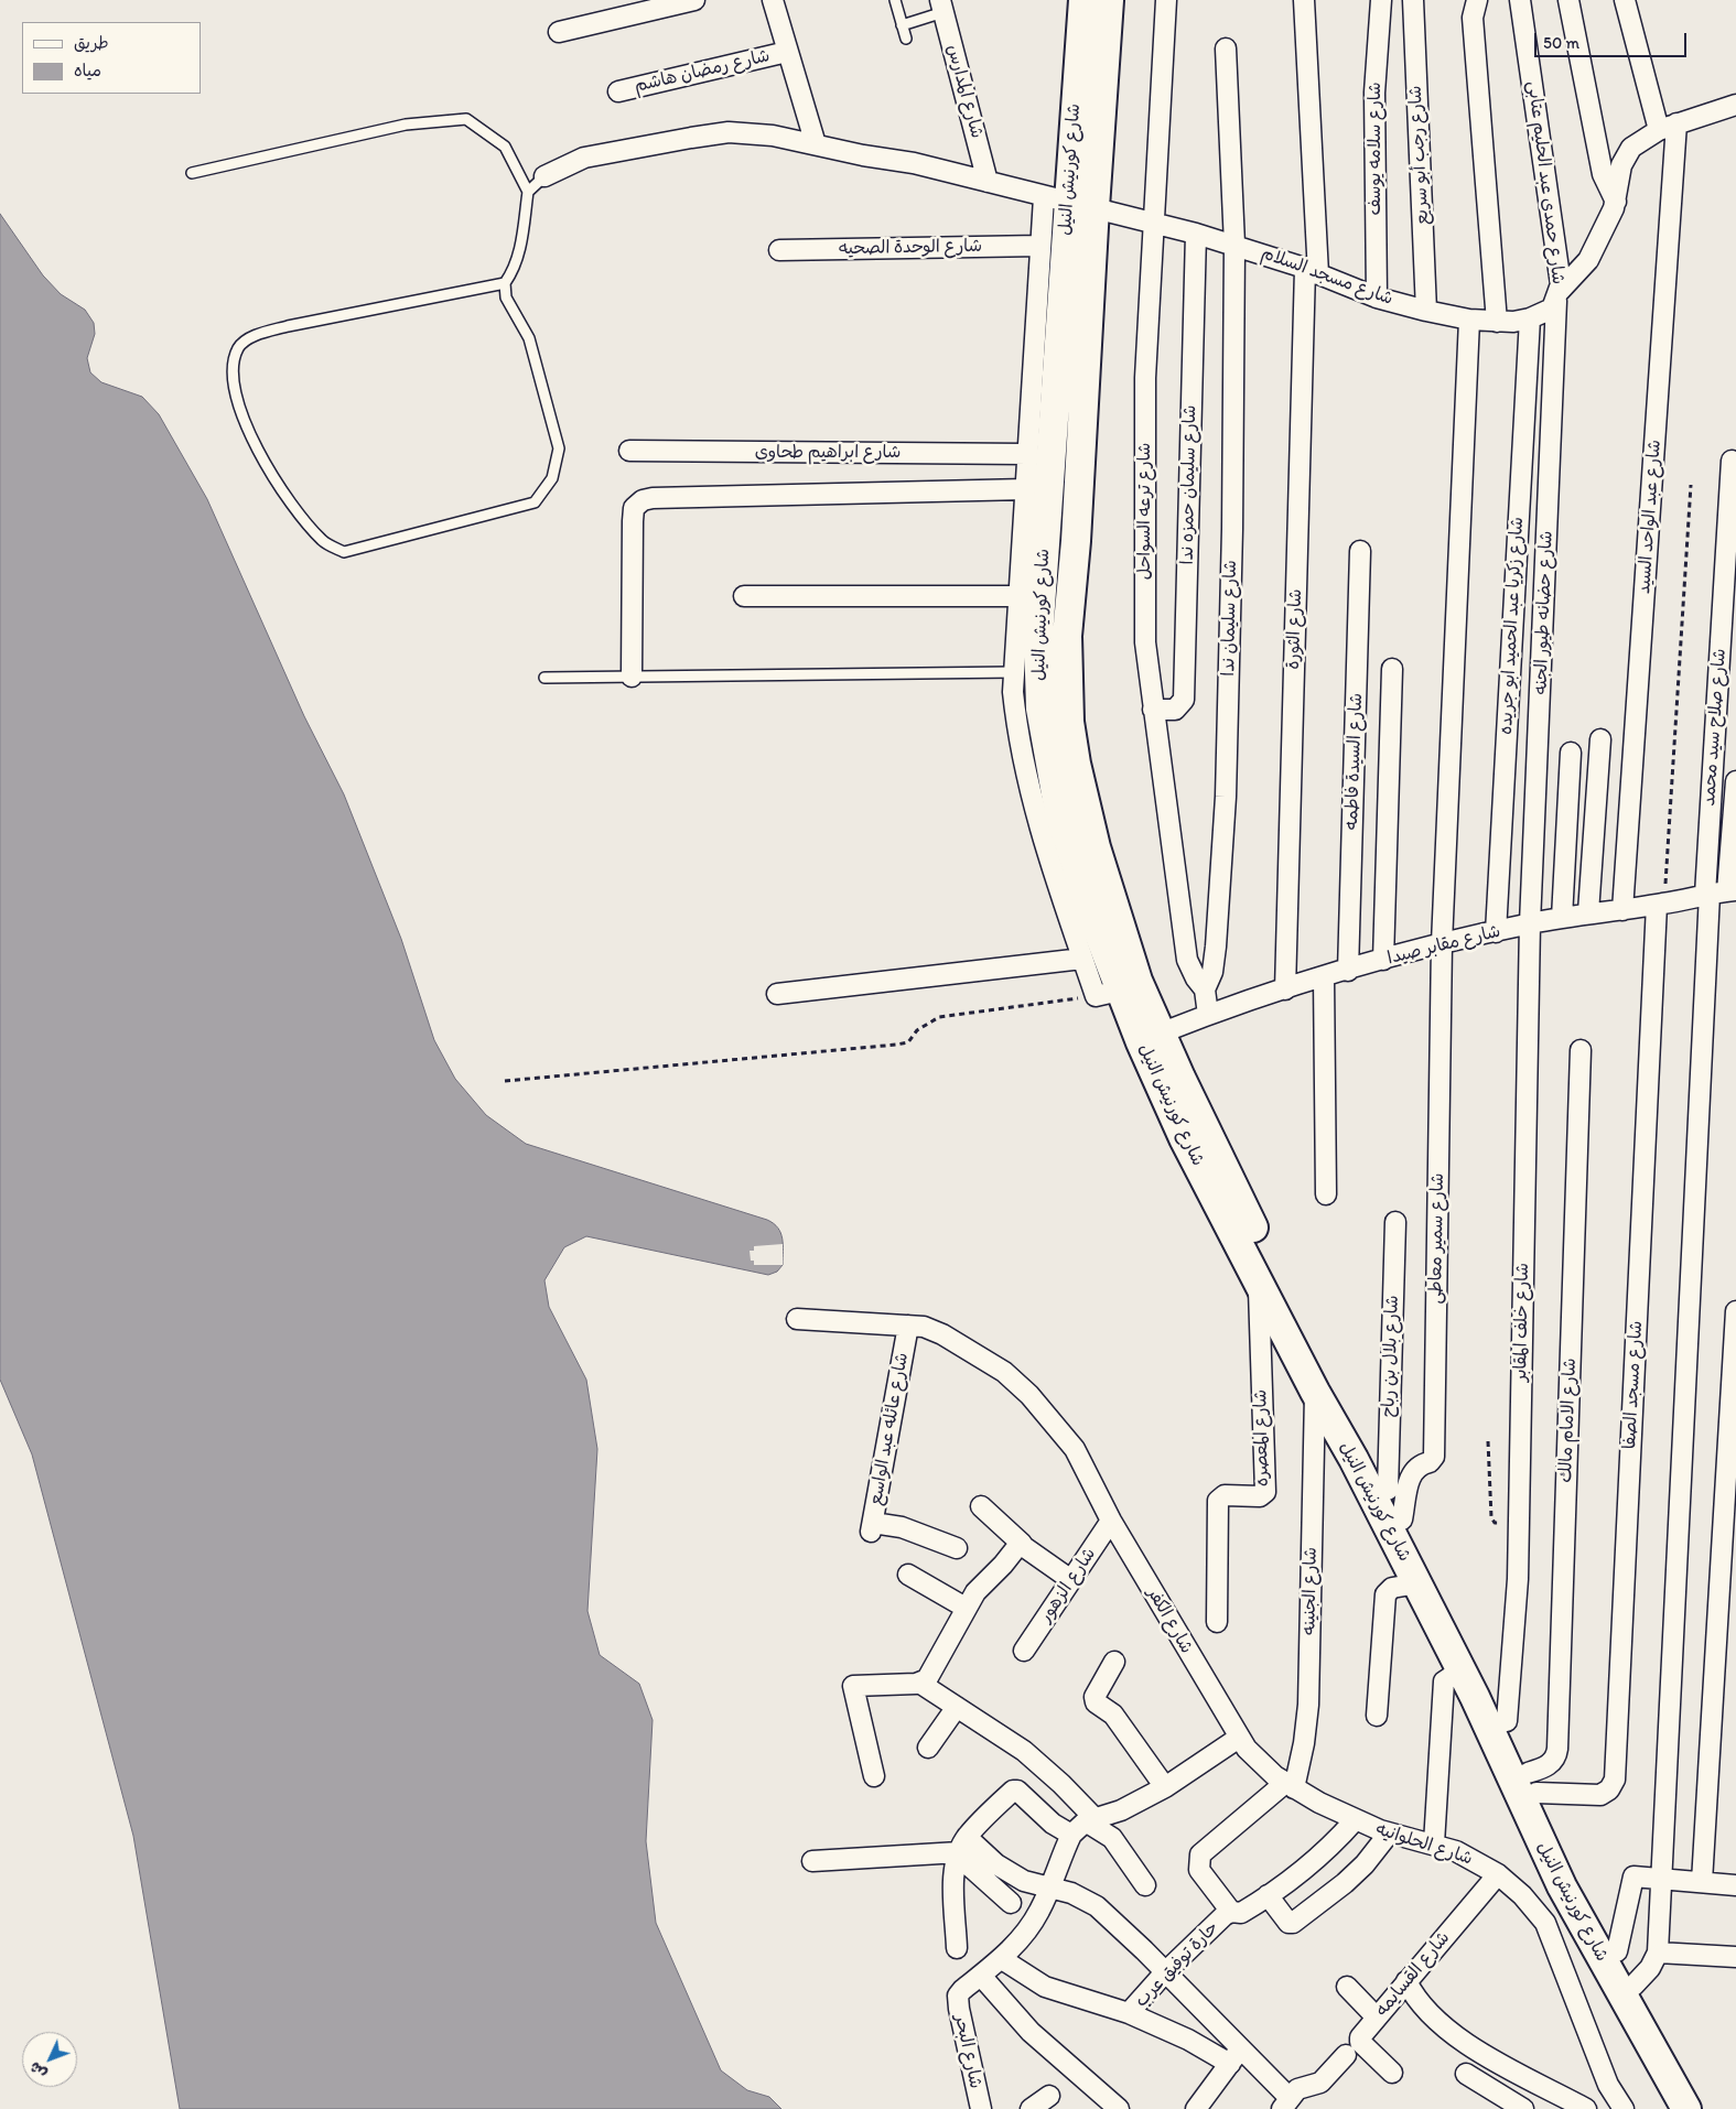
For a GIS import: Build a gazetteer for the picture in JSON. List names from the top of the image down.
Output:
{
  "streets": {
    "main road": ["شارع كورنيش النيل"],
    "street": [
      "شارع رمضان هاشم",
      "شارع المدارس",
      "شارع سلامه يوسف",
      "شارع رجب أبو سريع",
      "شارع حمدى عبد الحليم عتابى",
      "شارع الوحدة الصحيه",
      "شارع مسجد السلام",
      "شارع ابراهيم طحاوى",
      "شارع سليمان حمزه ندا",
      "شارع ترعه السواحل",
      "شارع عبد الواحد السيد",
      "شارع حضانه طيور الجنه",
      "شارع سليمان ندا",
      "شارع زكريا عبد الحميد ابو جريده",
      "شارع الثورة",
      "شارع صلاح سيد محمد",
      "شارع السيدة فاطمه",
      "شارع مقابر صيدا",
      "شارع سمير معاطى",
      "شارع خلف المقابر",
      "شارع بلال بن رباح",
      "شارع مسجد الصفا",
      "شارع الامام مالك",
      "شارع عائله عبد الواسع",
      "شارع المعصره",
      "شارع الزهور",
      "شارع الجنينه",
      "شارع الكفر",
      "شارع الحلوانيه",
      "حارة توفيق عرب",
      "شارع القسايمه",
      "شارع البحر"
    ]
  },
  "crossings": [
    ["شارع المدارس", "شارع مسجد السلام"],
    ["شارع سلامه يوسف", "شارع مسجد السلام"],
    ["شارع رجب أبو سريع", "شارع مسجد السلام"],
    ["شارع كورنيش النيل", "شارع مسجد السلام"],
    ["شارع كورنيش النيل", "شارع مقابر صيدا"],
    ["شارع كورنيش النيل", "شارع سمير معاطى"],
    ["شارع كورنيش النيل", "شارع خلف المقابر"],
    ["شارع كورنيش النيل", "شارع بلال بن رباح"],
    ["شارع كورنيش النيل", "شارع مسجد الصفا"],
    ["شارع كورنيش النيل", "شارع الامام مالك"],
    ["شارع كورنيش النيل", "شارع المعصره"],
    ["شارع كورنيش النيل", "شارع الجنينه"],
    ["شارع حمدى عبد الحليم عتابى", "شارع مسجد السلام"],
    ["شارع حمدى عبد الحليم عتابى", "شارع حضانه طيور الجنه"],
    ["شارع مسجد السلام", "شارع سليمان حمزه ندا"],
    ["شارع مسجد السلام", "شارع ترعه السواحل"],
    ["شارع مسجد السلام", "شارع عبد الواحد السيد"],
    ["شارع مسجد السلام", "شارع حضانه طيور الجنه"],
    ["شارع مسجد السلام", "شارع سليمان ندا"],
    ["شارع مسجد السلام", "شارع زكريا عبد الحميد ابو جريده"],
    ["شارع مسجد السلام", "شارع الثورة"],
    ["شارع سليمان حمزه ندا", "شارع ترعه السواحل"],
    ["شارع ترعه السواحل", "شارع سليمان ندا"],
    ["شارع ترعه السواحل", "شارع مقابر صيدا"],
    ["شارع عبد الواحد السيد", "شارع مقابر صيدا"],
    ["شارع حضانه طيور الجنه", "شارع مقابر صيدا"],
    ["شارع حضانه طيور الجنه", "شارع خلف المقابر"],
    ["شارع زكريا عبد الحميد ابو جريده", "شارع مقابر صيدا"],
    ["شارع الثورة", "شارع مقابر صيدا"],
    ["شارع صلاح سيد محمد", "شارع مقابر صيدا"],
    ["شارع السيدة فاطمه", "شارع مقابر صيدا"],
    ["شارع مقابر صيدا", "شارع سمير معاطى"],
    ["شارع مقابر صيدا", "شارع خلف المقابر"],
    ["شارع مقابر صيدا", "شارع مسجد الصفا"],
    ["شارع مسجد الصفا", "شارع الامام مالك"],
    ["شارع عائله عبد الواسع", "شارع الكفر"],
    ["شارع الزهور", "شارع الكفر"],
    ["شارع الجنينه", "شارع الحلوانيه"],
    ["شارع الكفر", "شارع الحلوانيه"],
    ["شارع الحلوانيه", "حارة توفيق عرب"],
    ["شارع الحلوانيه", "شارع القسايمه"]
  ],
  "legend": ["طريق", "مياه"],
  "scale_bar": "50 m",
  "north": "bottom left"
}
